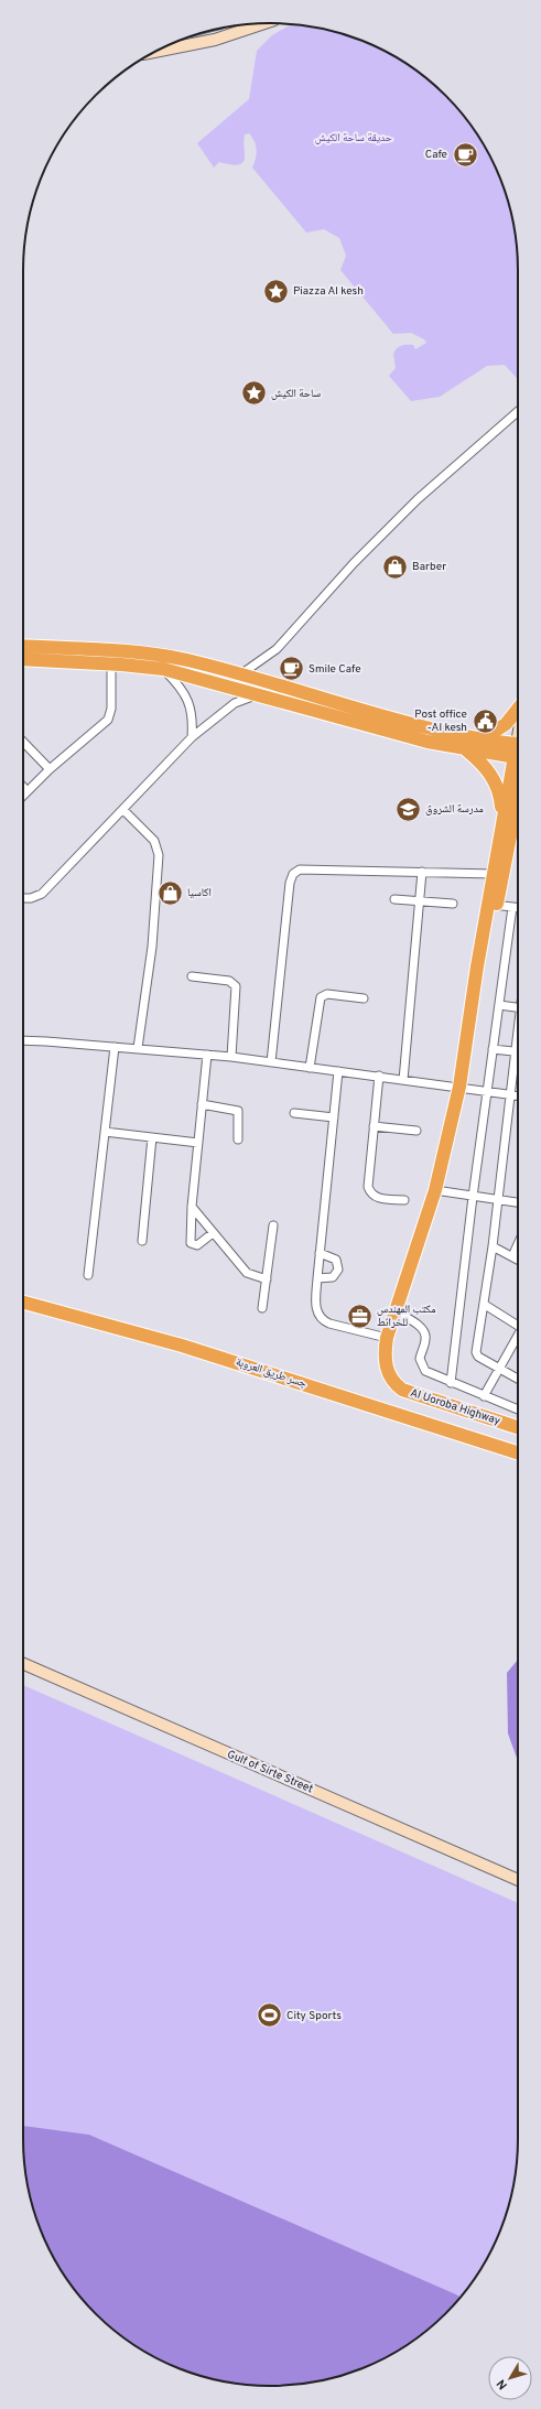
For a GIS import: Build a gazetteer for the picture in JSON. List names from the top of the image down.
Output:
{
  "streets": {
    "highway": ["جسر طريق العروبة", "Al Uoroba Highway"],
    "main road": ["Gulf of Sirte Street"]
  },
  "parks": ["حديقة ساحة الكيش"],
  "places": {
    "cafe": ["Cafe", "Smile Cafe"],
    "place": ["Piazza Al kesh", "ساحة الكيش"],
    "shop": ["Barber", "اكاسيا"],
    "public building": ["Post office -Al kesh"],
    "school or university": ["مدرسة الشروق"],
    "office": ["مكتب المهندس للخرائط"],
    "sports": ["City Sports"]
  },
  "north": "bottom left"
}
